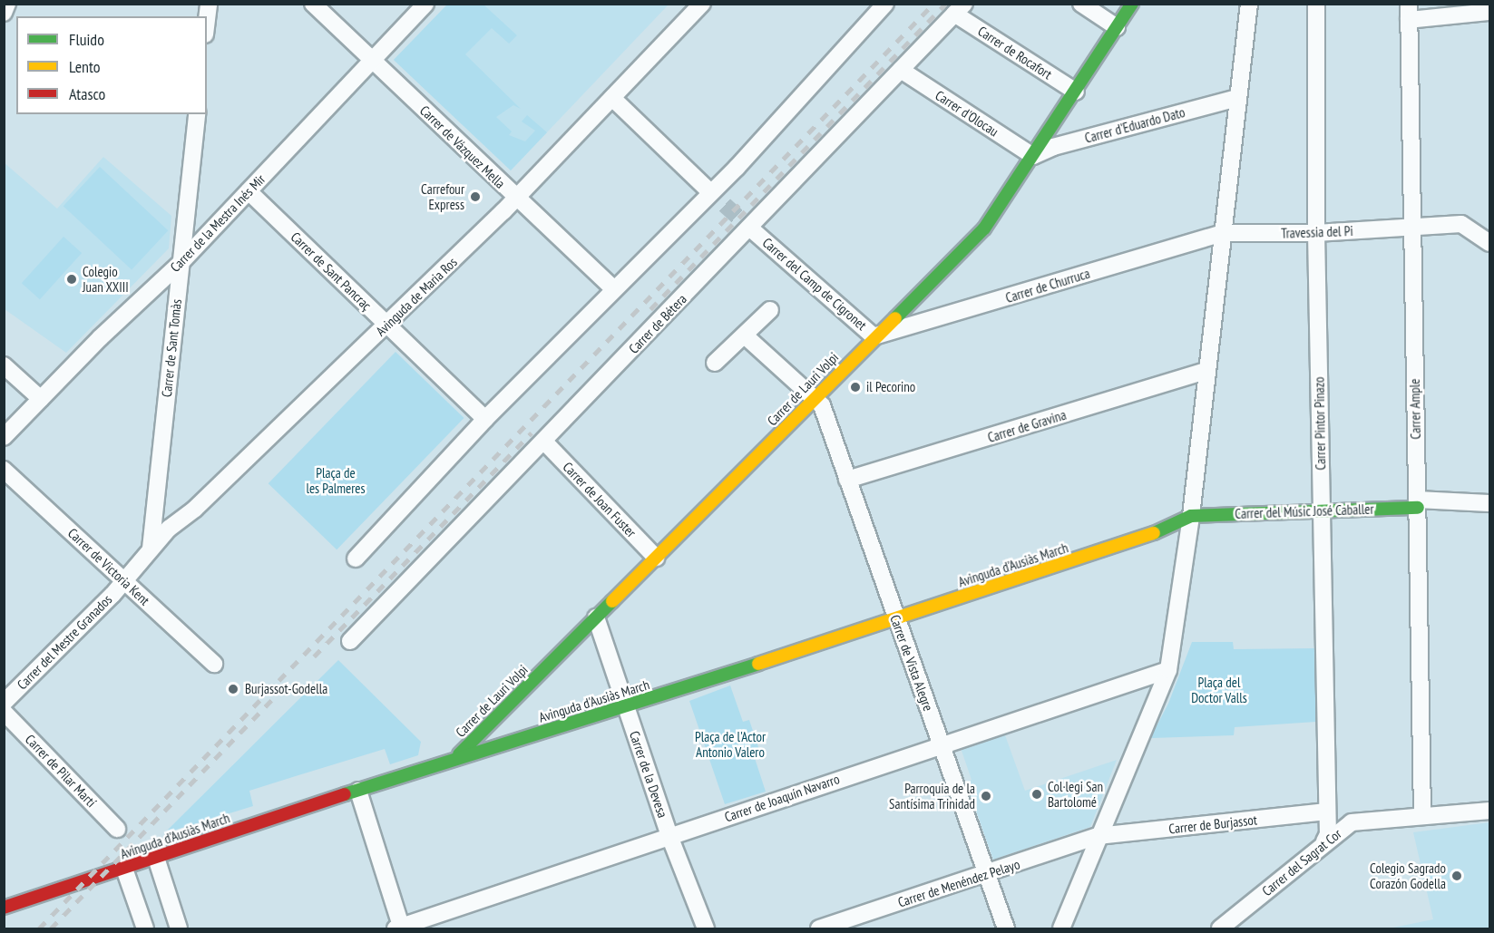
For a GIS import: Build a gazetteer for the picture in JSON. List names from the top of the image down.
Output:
{
  "streets": {
    "street": [
      "Carrer de Rocafort",
      "Carrer d'Olocau",
      "Carrer d'Eduardo Dato",
      "Carrer de Vázquez Mella",
      "Carrer de la Mestra Inés Mir",
      "Travessia del Pi",
      "Carrer de Sant Pancraç",
      "Carrer del Camp de Cigronet",
      "Carrer de Churruca",
      "Avinguda de Maria Ros",
      "Carrer de Bétera",
      "Carrer de Sant Tomàs",
      "Carrer de Lauri Volpi",
      "Carrer Ample",
      "Carrer Pintor Pinazo",
      "Carrer de Gravina",
      "Carrer de Joan Fuster",
      "Carrer del Músic José Caballer",
      "Avinguda d'Ausiàs March",
      "Carrer de Victoria Kent",
      "Carrer del Mestre Granados",
      "Carrer de Vista Alegre",
      "Carrer de Pilar Martí",
      "Carrer de la Devesa",
      "Carrer de Joaquín Navarro",
      "Carrer de Burjassot",
      "Carrer del Sagrat Cor",
      "Carrer de Menéndez Pelayo"
    ]
  },
  "crossings": [
    ["Carrer de Rocafort", "Carrer de Bétera"],
    ["Carrer de Rocafort", "Carrer de Lauri Volpi"],
    ["Carrer d'Olocau", "Carrer d'Eduardo Dato"],
    ["Carrer d'Olocau", "Carrer de Bétera"],
    ["Carrer d'Olocau", "Carrer de Lauri Volpi"],
    ["Carrer d'Eduardo Dato", "Carrer de Lauri Volpi"],
    ["Carrer de Vázquez Mella", "Carrer de la Mestra Inés Mir"],
    ["Carrer de Vázquez Mella", "Avinguda de Maria Ros"],
    ["Carrer de la Mestra Inés Mir", "Carrer de Sant Pancraç"],
    ["Carrer de la Mestra Inés Mir", "Carrer de Sant Tomàs"],
    ["Travessia del Pi", "Carrer de Churruca"],
    ["Travessia del Pi", "Carrer Ample"],
    ["Travessia del Pi", "Carrer Pintor Pinazo"],
    ["Carrer de Sant Pancraç", "Avinguda de Maria Ros"],
    ["Carrer del Camp de Cigronet", "Carrer de Churruca"],
    ["Carrer del Camp de Cigronet", "Carrer de Lauri Volpi"],
    ["Carrer de Churruca", "Carrer de Lauri Volpi"],
    ["Avinguda de Maria Ros", "Carrer de Sant Tomàs"],
    ["Avinguda de Maria Ros", "Carrer de Victoria Kent"],
    ["Avinguda de Maria Ros", "Carrer del Mestre Granados"],
    ["Carrer de Bétera", "Carrer de Joan Fuster"],
    ["Carrer de Lauri Volpi", "Carrer de Joan Fuster"],
    ["Carrer de Lauri Volpi", "Avinguda d'Ausiàs March"],
    ["Carrer de Lauri Volpi", "Carrer de Vista Alegre"],
    ["Carrer de Lauri Volpi", "Carrer de la Devesa"],
    ["Carrer Ample", "Carrer del Músic José Caballer"],
    ["Carrer Ample", "Carrer del Sagrat Cor"],
    ["Carrer Pintor Pinazo", "Carrer del Músic José Caballer"],
    ["Carrer Pintor Pinazo", "Carrer de Burjassot"],
    ["Carrer Pintor Pinazo", "Carrer del Sagrat Cor"],
    ["Carrer de Gravina", "Carrer de Vista Alegre"],
    ["Carrer del Músic José Caballer", "Avinguda d'Ausiàs March"],
    ["Avinguda d'Ausiàs March", "Carrer de Vista Alegre"],
    ["Avinguda d'Ausiàs March", "Carrer de la Devesa"],
    ["Carrer de Victoria Kent", "Carrer del Mestre Granados"],
    ["Carrer de Vista Alegre", "Carrer de Joaquín Navarro"],
    ["Carrer de Vista Alegre", "Carrer de Menéndez Pelayo"],
    ["Carrer de la Devesa", "Carrer de Joaquín Navarro"],
    ["Carrer de Burjassot", "Carrer de Menéndez Pelayo"]
  ],
  "parks": ["Plaça de les Palmeres", "Plaça del Doctor Valls", "Plaça de l'Actor Antonio Valero"],
  "places": [
    "Carrefour Express",
    "Colegio Juan XXIII",
    "il Pecorino",
    "Burjassot-Godella",
    "Col·legi San Bartolomé",
    "Parroquia de la Santísima Trinidad",
    "Colegio Sagrado Corazón Godella"
  ],
  "legend": ["Fluido", "Lento", "Atasco"]
}
